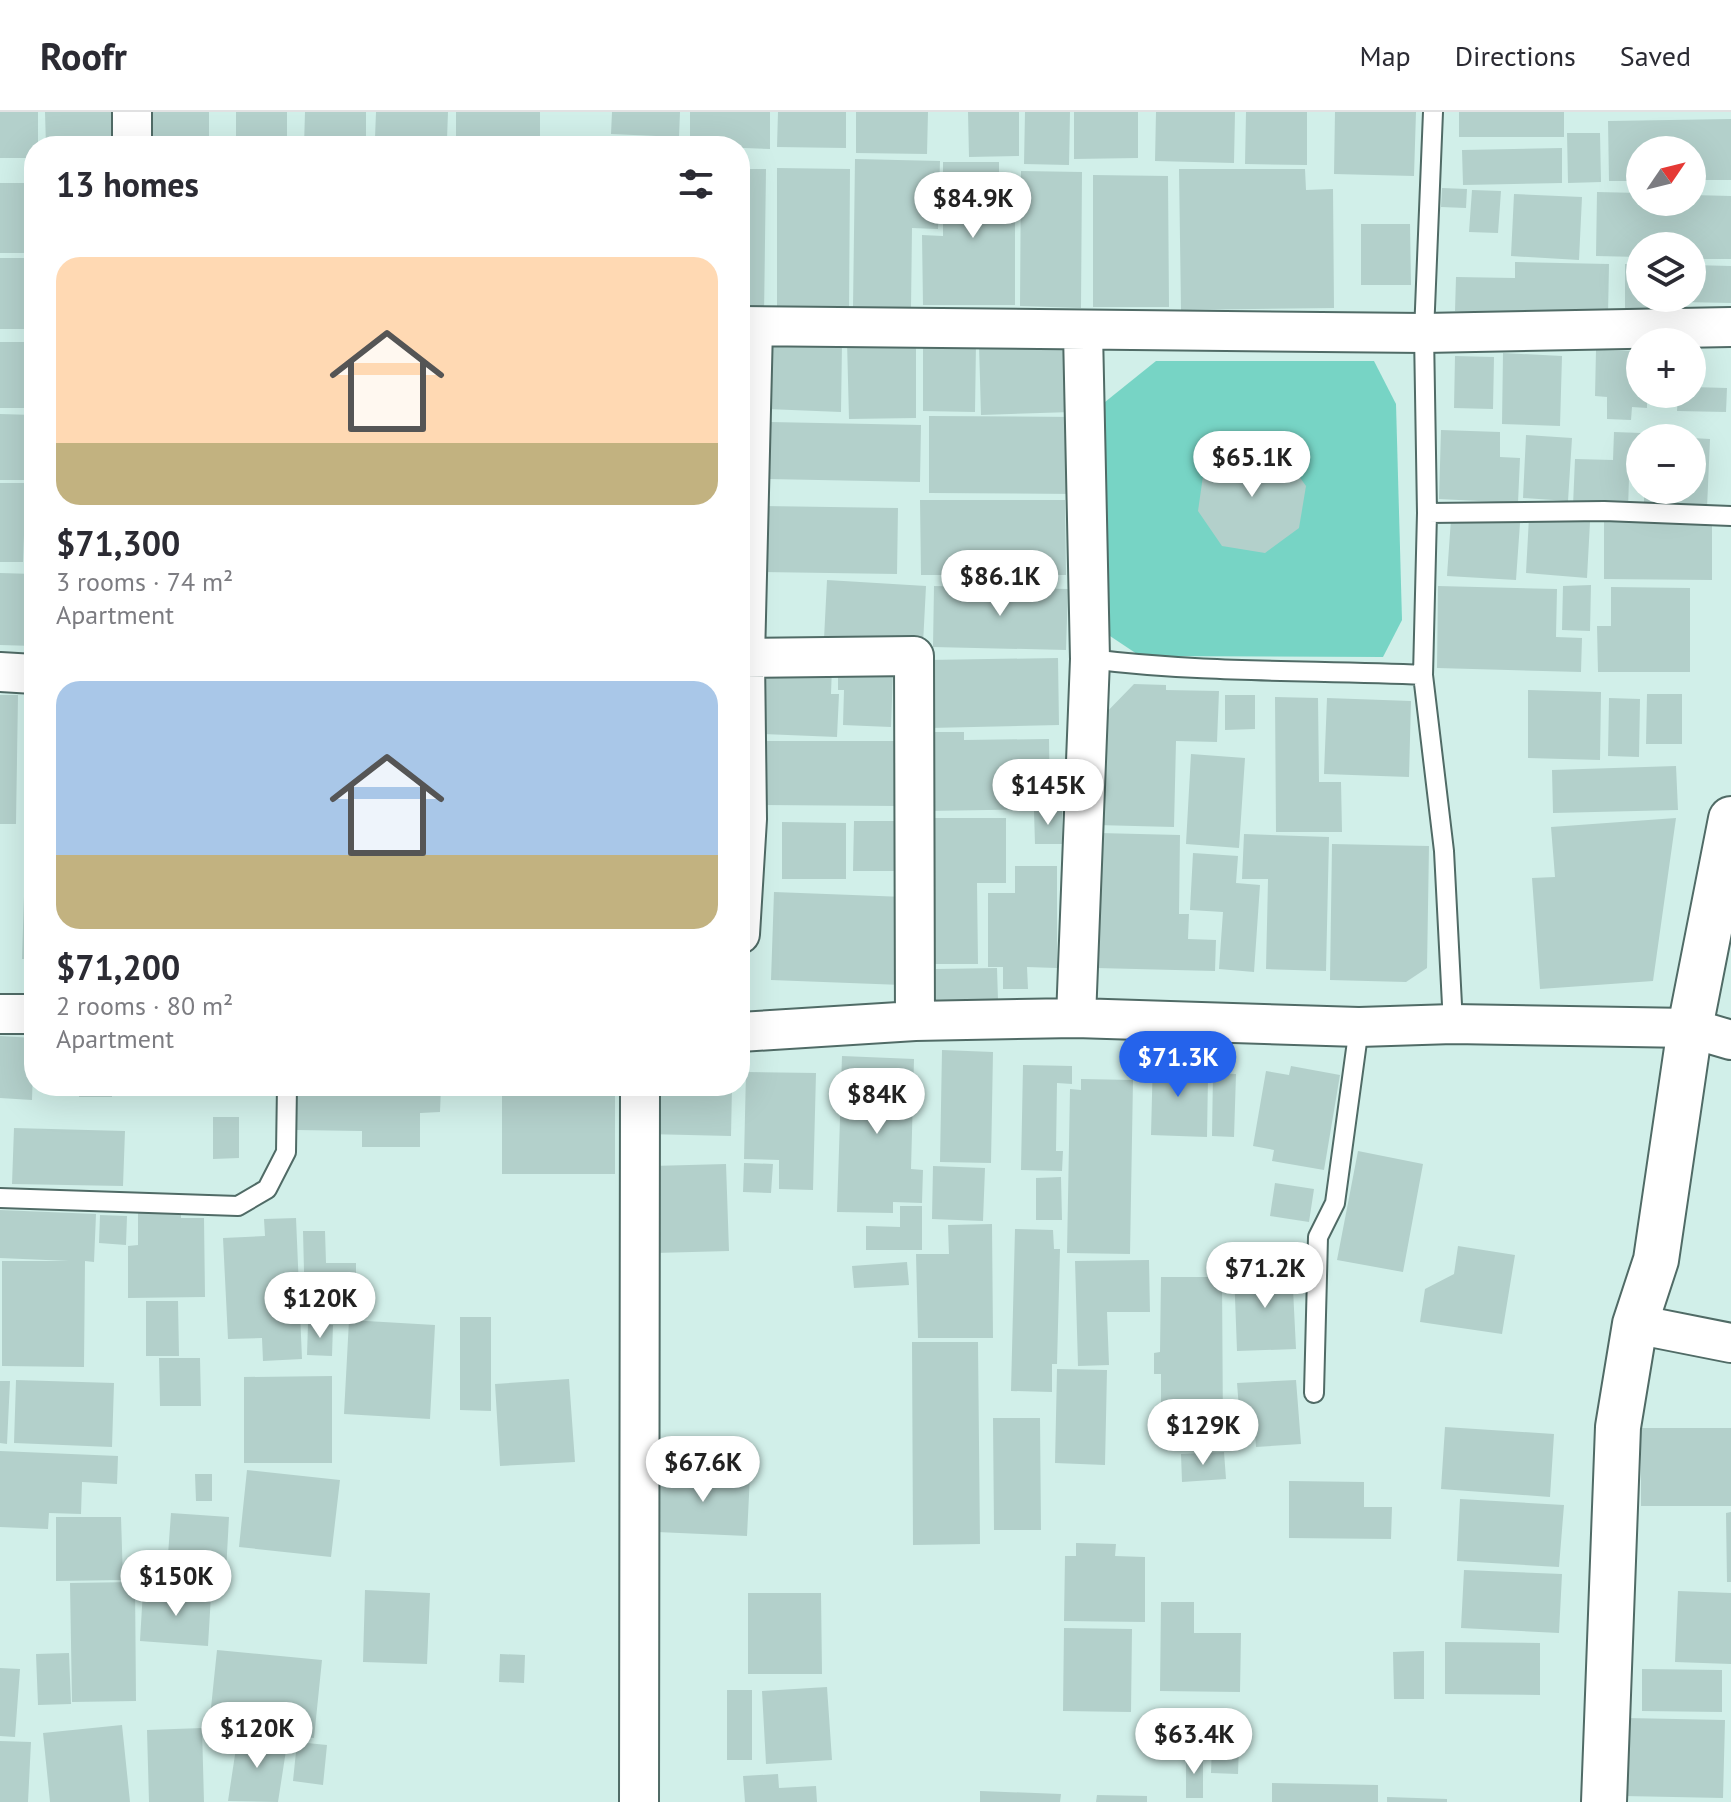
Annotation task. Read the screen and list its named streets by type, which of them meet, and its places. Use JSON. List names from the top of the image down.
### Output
{
  "north": "top right",
  "page": {
    "header": "Roofr",
    "nav": ["Map", "Directions", "Saved"],
    "map_buttons": ["+", "−"],
    "heading": "13 homes",
    "price": [
      "$84.9K",
      "$65.1K",
      "$86.1K",
      "$145K",
      "$71.3K",
      "$84K",
      "$71.2K",
      "$120K",
      "$129K",
      "$67.6K",
      "$150K",
      "$120K",
      "$63.4K"
    ],
    "list": [
      {
        "name": "$71,300",
        "note": "3 rooms · 74 m² · Apartment"
      },
      {
        "name": "$71,200",
        "note": "2 rooms · 80 m² · Apartment"
      }
    ]
  }
}
